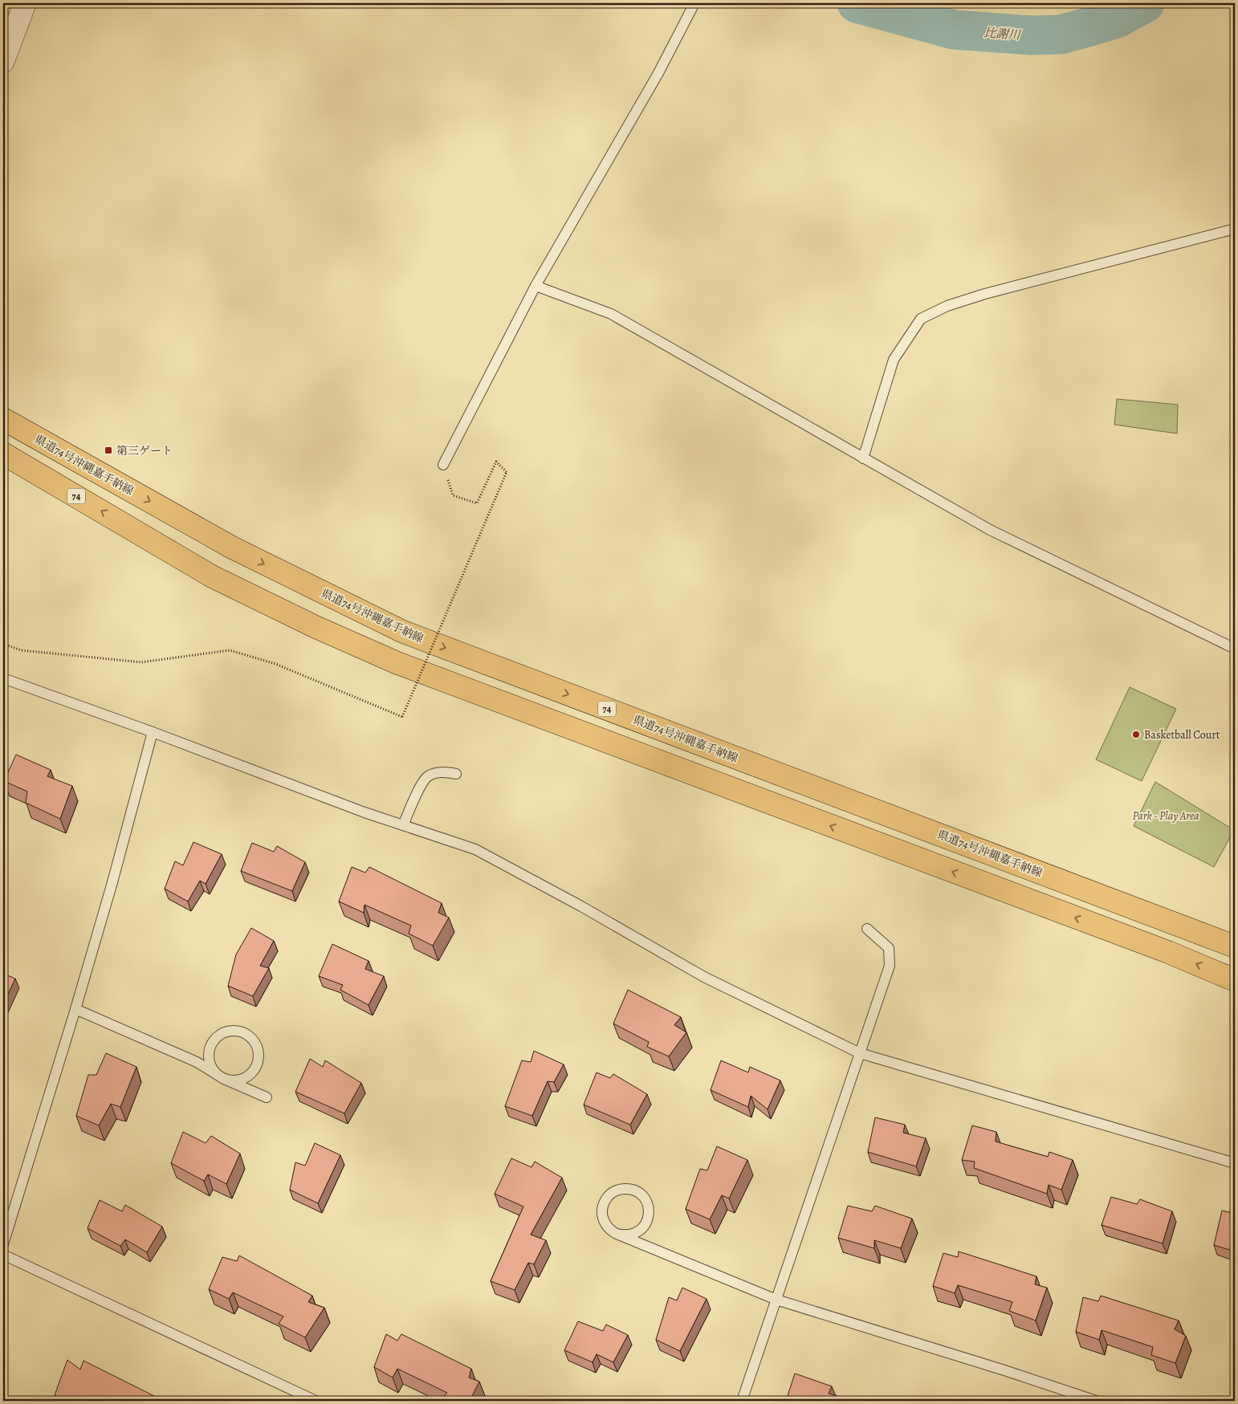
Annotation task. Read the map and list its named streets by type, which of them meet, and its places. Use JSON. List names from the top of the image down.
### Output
{
  "streets": {
    "main road": ["県道74号沖縄嘉手納線", "74"]
  },
  "water": ["比謝川"],
  "parks": ["Park - Play Area"],
  "places": {
    "transit": ["第三ゲート"],
    "other": ["Basketball Court"]
  }
}
